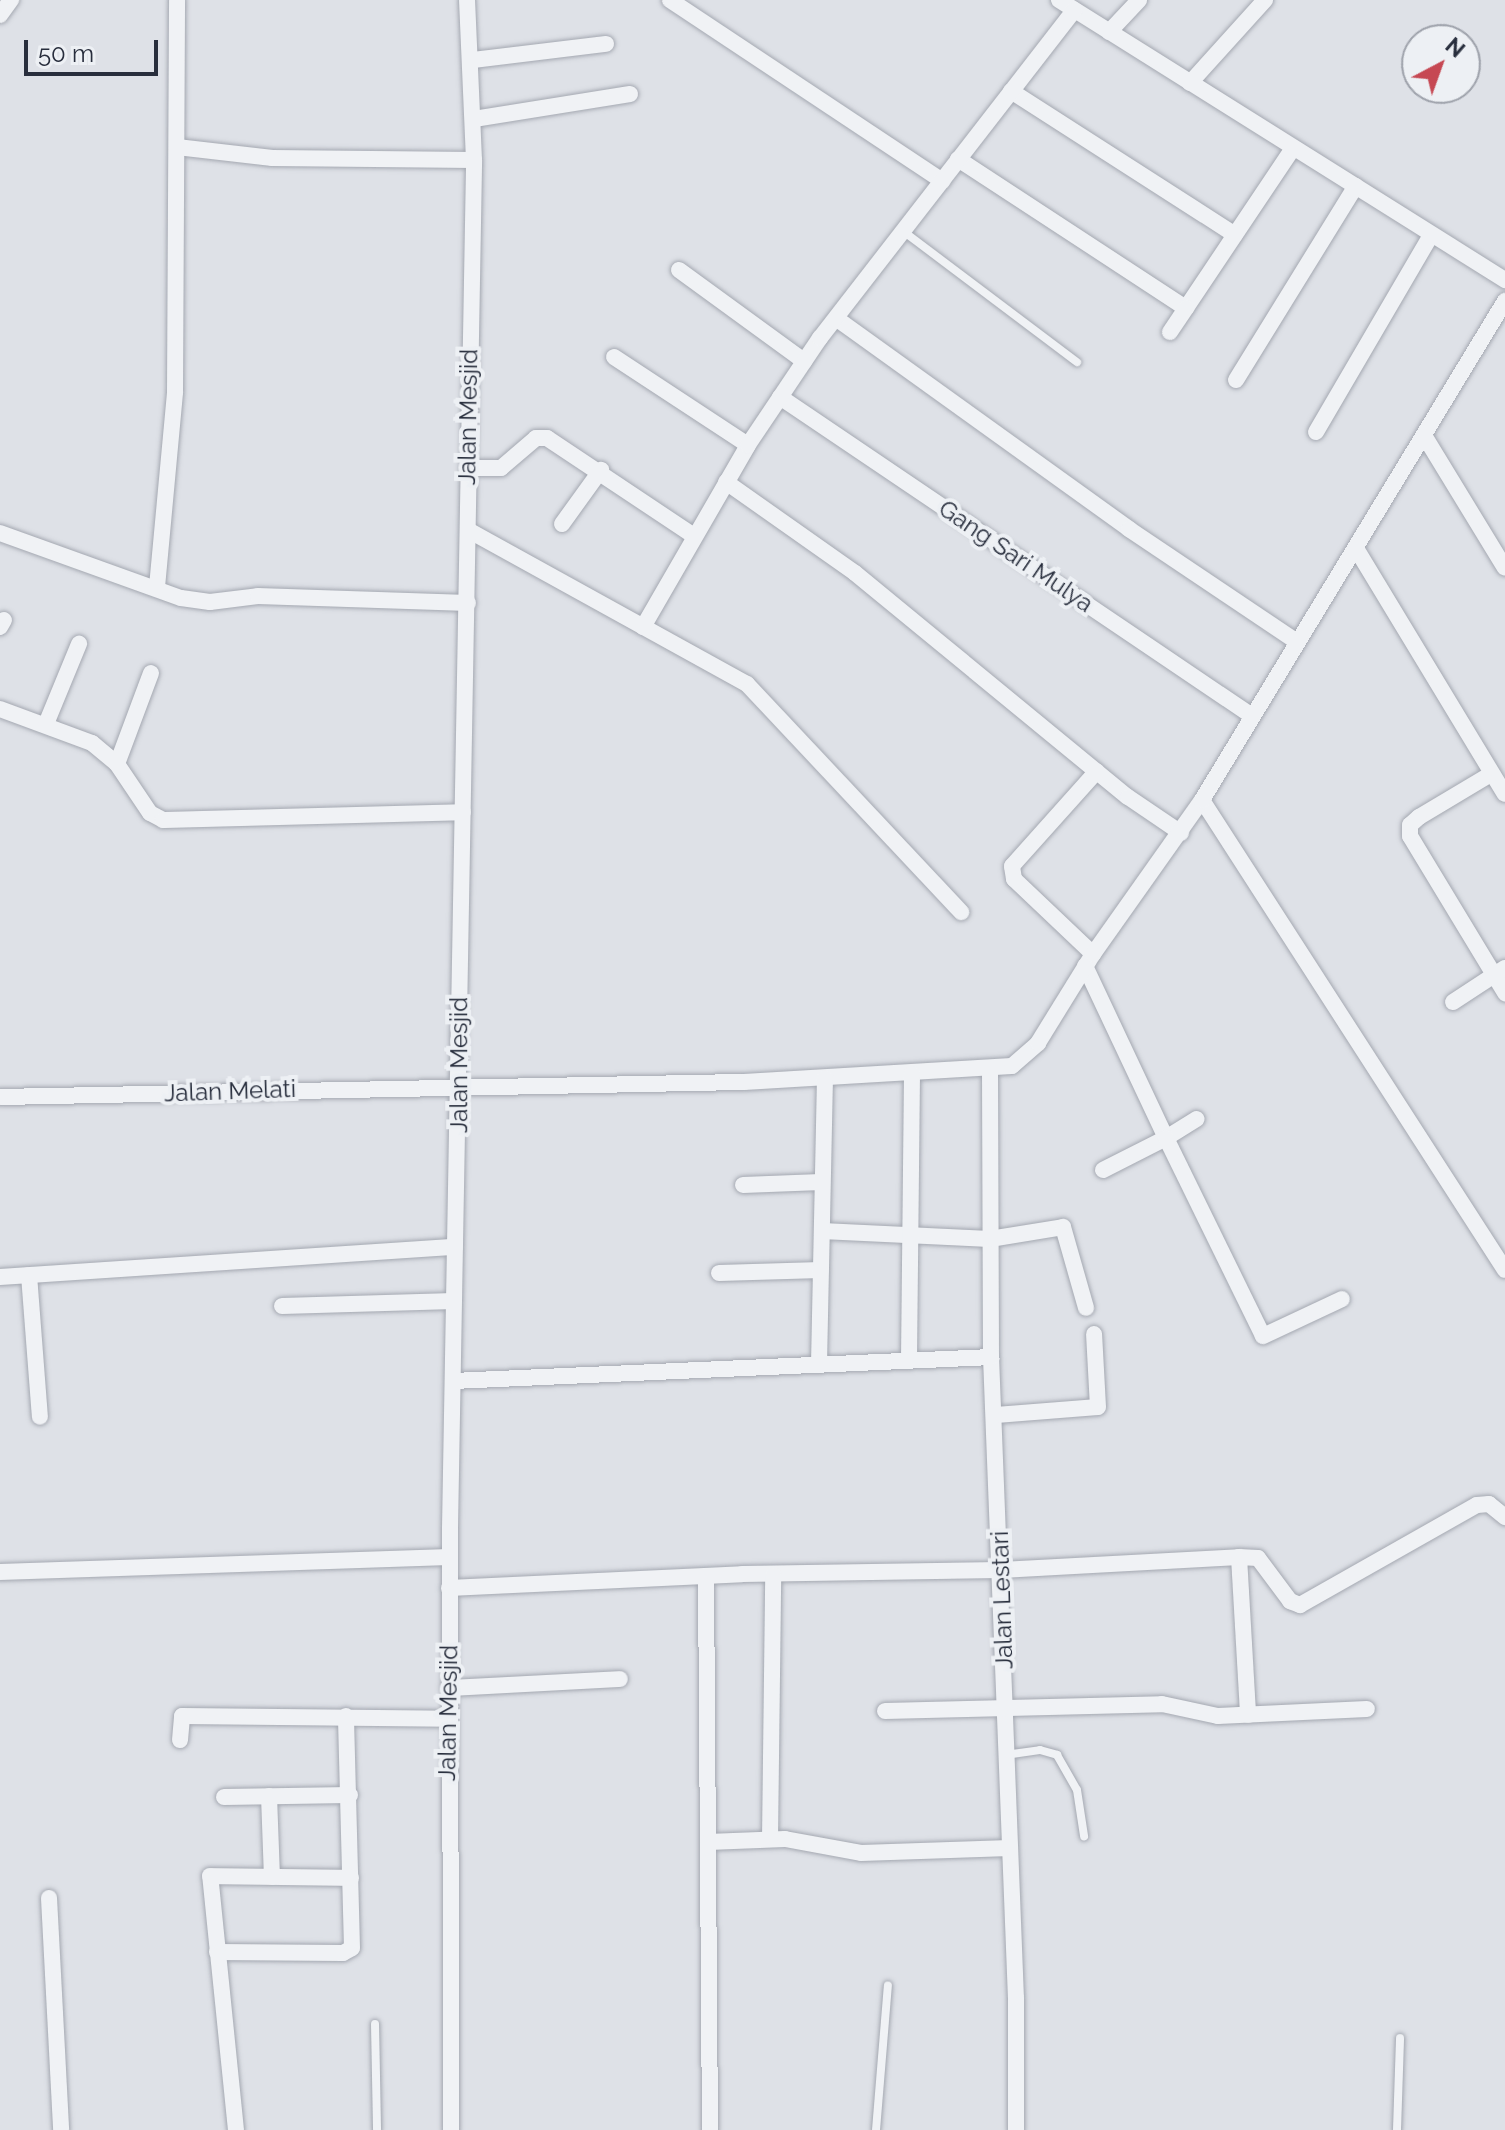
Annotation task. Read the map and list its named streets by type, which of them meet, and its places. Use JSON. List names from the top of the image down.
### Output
{
  "streets": {
    "street": [
      "Jalan Mesjid",
      "Gang Sari Mulya",
      "Jalan Melati",
      "Jalan Lestari"
    ]
  },
  "crossings": [
    ["Jalan Mesjid", "Jalan Melati"],
    ["Gang Sari Mulya", "Jalan Melati"],
    ["Jalan Melati", "Jalan Lestari"]
  ],
  "scale_bar": "50 m",
  "north": "top right"
}
